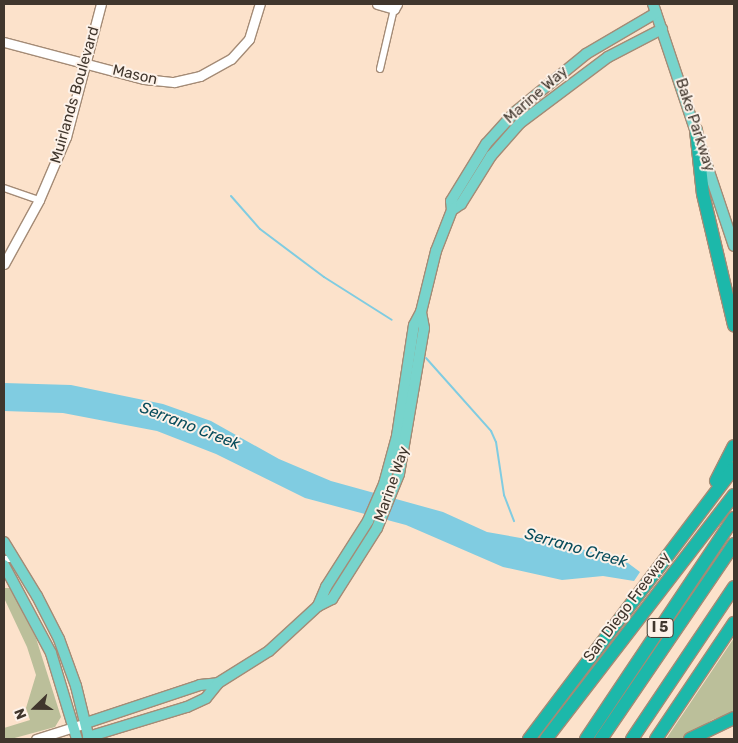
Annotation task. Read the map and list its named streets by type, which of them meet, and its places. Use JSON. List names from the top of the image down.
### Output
{
  "streets": {
    "highway": ["San Diego Freeway", "I 5"],
    "main road": [
      "Mason",
      "Muirlands Boulevard",
      "Marine Way",
      "Bake Parkway"
    ]
  },
  "crossings": [
    ["Mason", "Muirlands Boulevard"],
    ["Marine Way", "Bake Parkway"]
  ],
  "water": ["Serrano Creek"],
  "north": "left"
}
